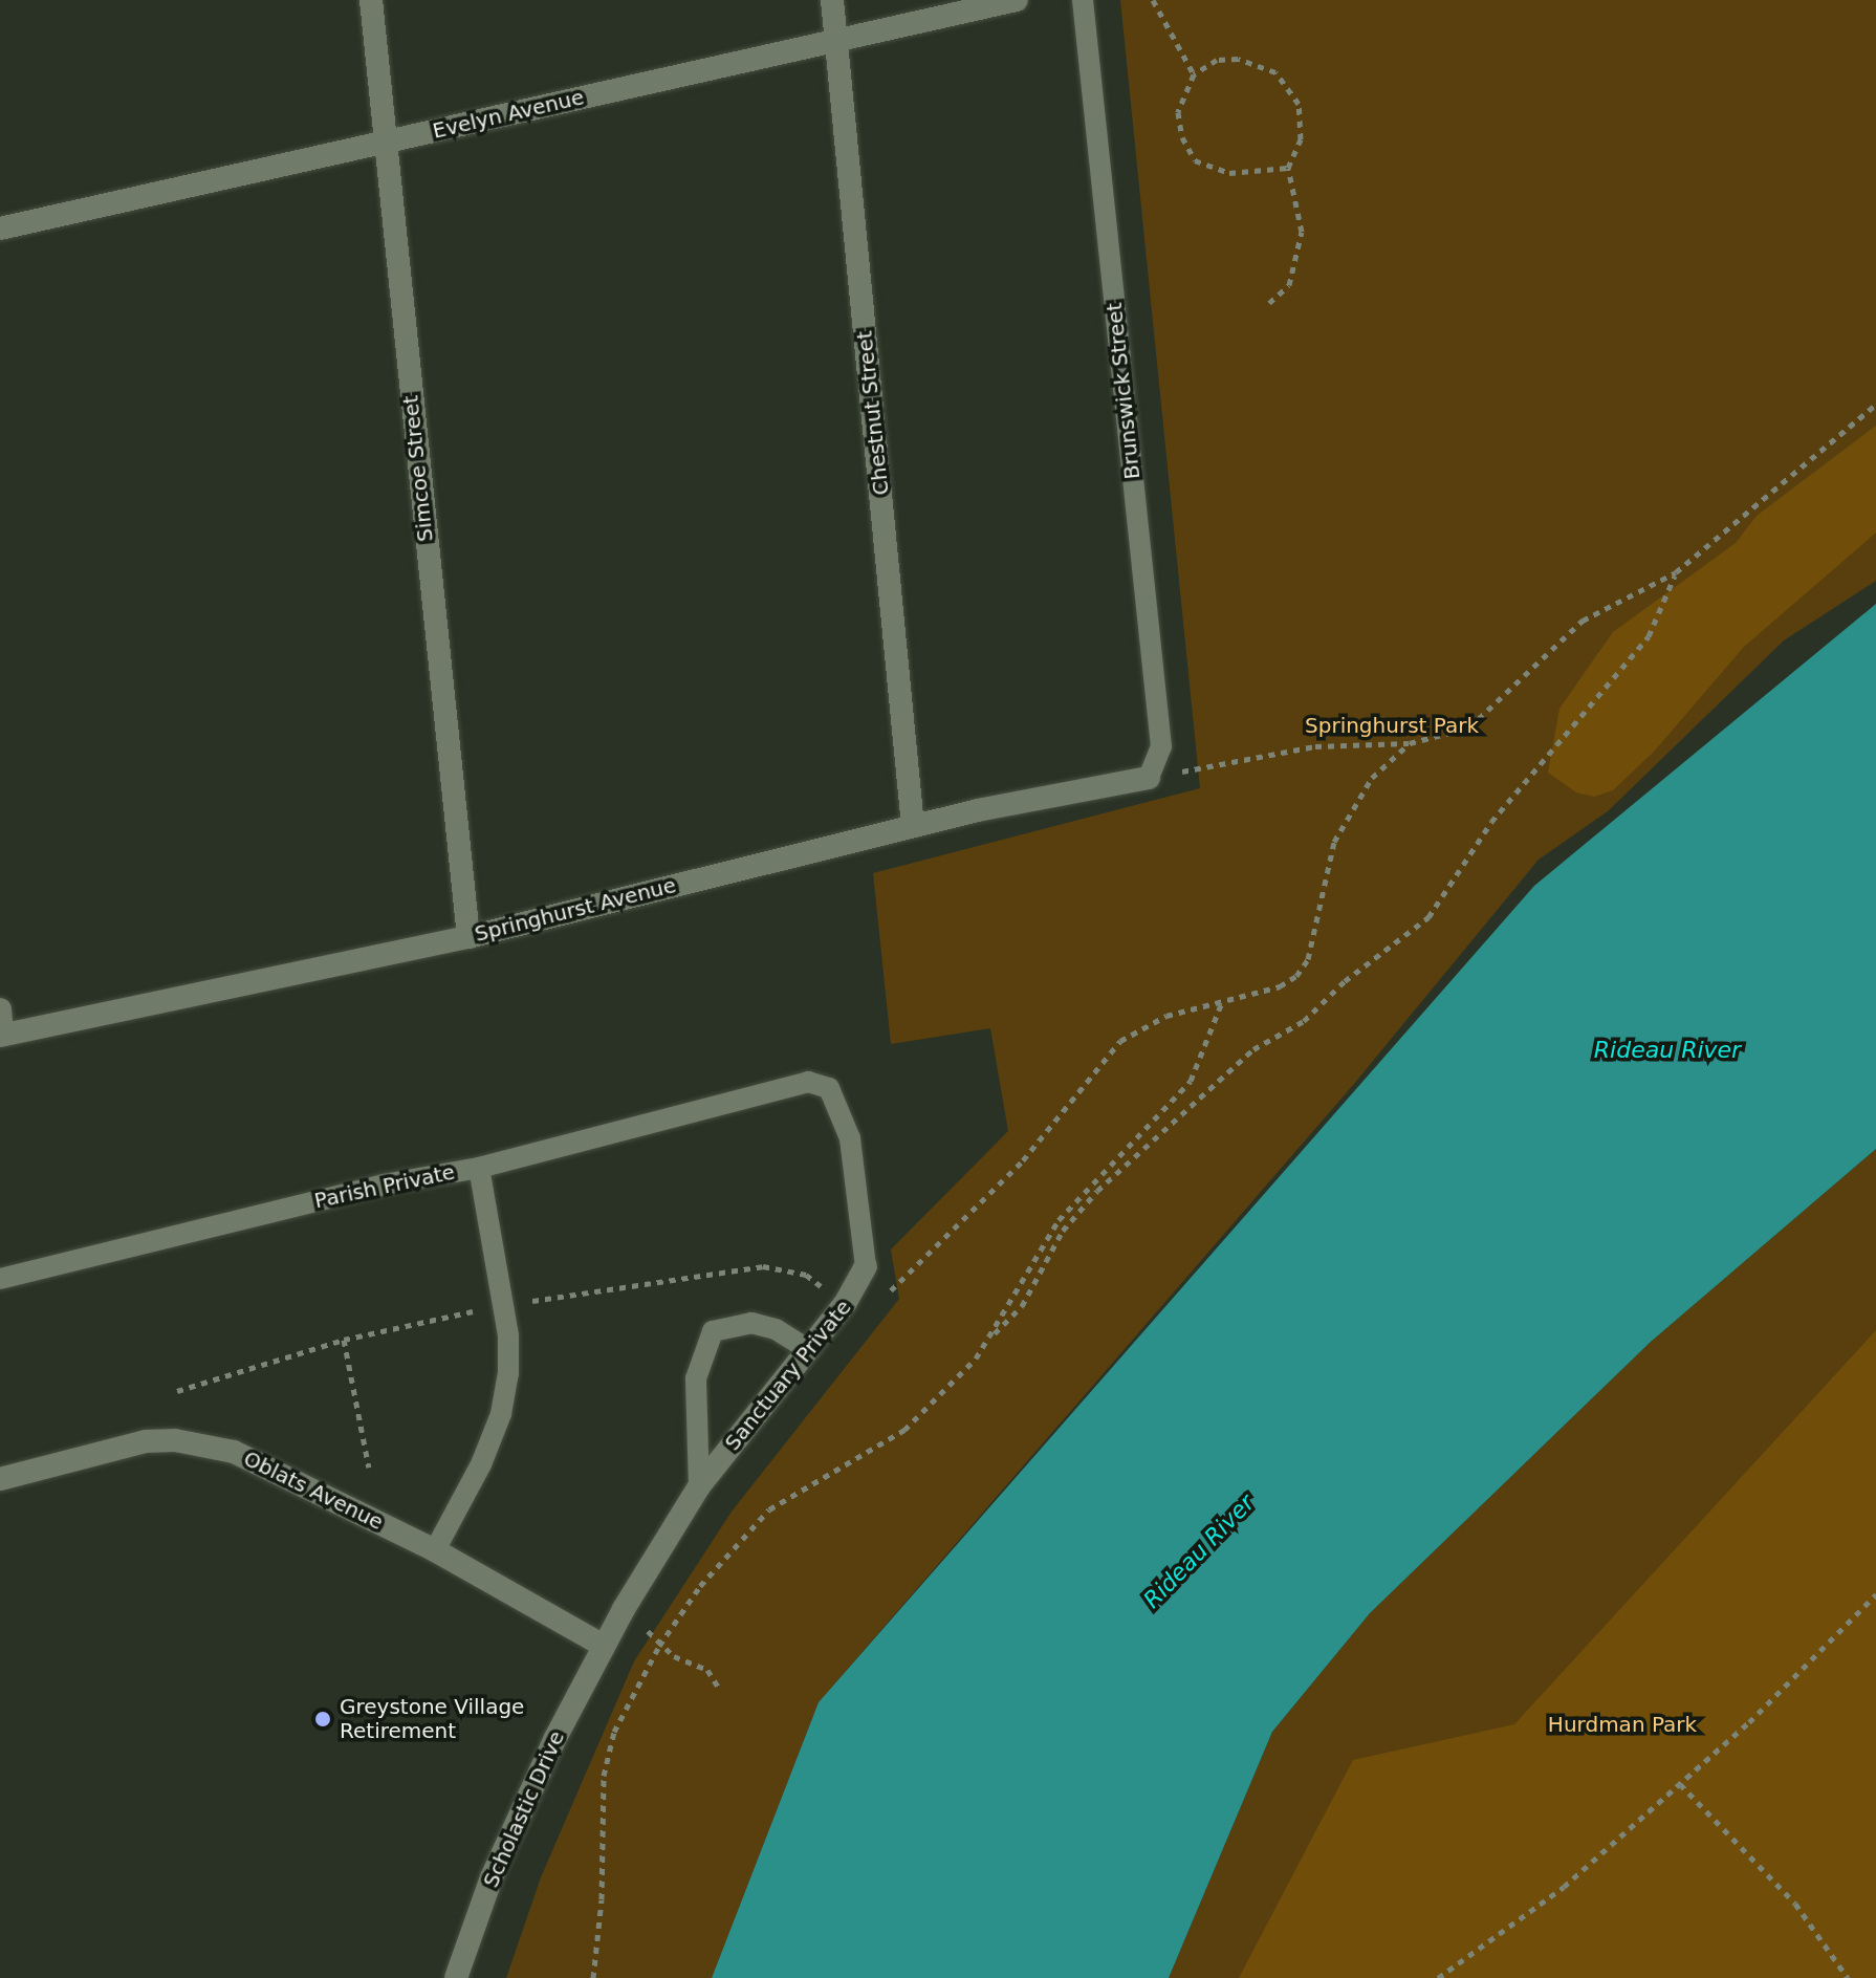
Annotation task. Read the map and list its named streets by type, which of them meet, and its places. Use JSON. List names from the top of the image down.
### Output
{
  "streets": {
    "street": [
      "Evelyn Avenue",
      "Chestnut Street",
      "Simcoe Street",
      "Springhurst Avenue",
      "Sanctuary Private",
      "Oblats Avenue",
      "Scholastic Drive"
    ],
    "lane": ["Brunswick Street", "Parish Private"]
  },
  "crossings": [
    ["Evelyn Avenue", "Chestnut Street"],
    ["Evelyn Avenue", "Simcoe Street"],
    ["Brunswick Street", "Springhurst Avenue"],
    ["Chestnut Street", "Springhurst Avenue"],
    ["Simcoe Street", "Springhurst Avenue"],
    ["Parish Private", "Oblats Avenue"],
    ["Sanctuary Private", "Oblats Avenue"],
    ["Sanctuary Private", "Scholastic Drive"],
    ["Oblats Avenue", "Scholastic Drive"]
  ],
  "water": ["Rideau River"],
  "parks": ["Springhurst Park", "Hurdman Park"],
  "places": ["Greystone Village Retirement"]
}
